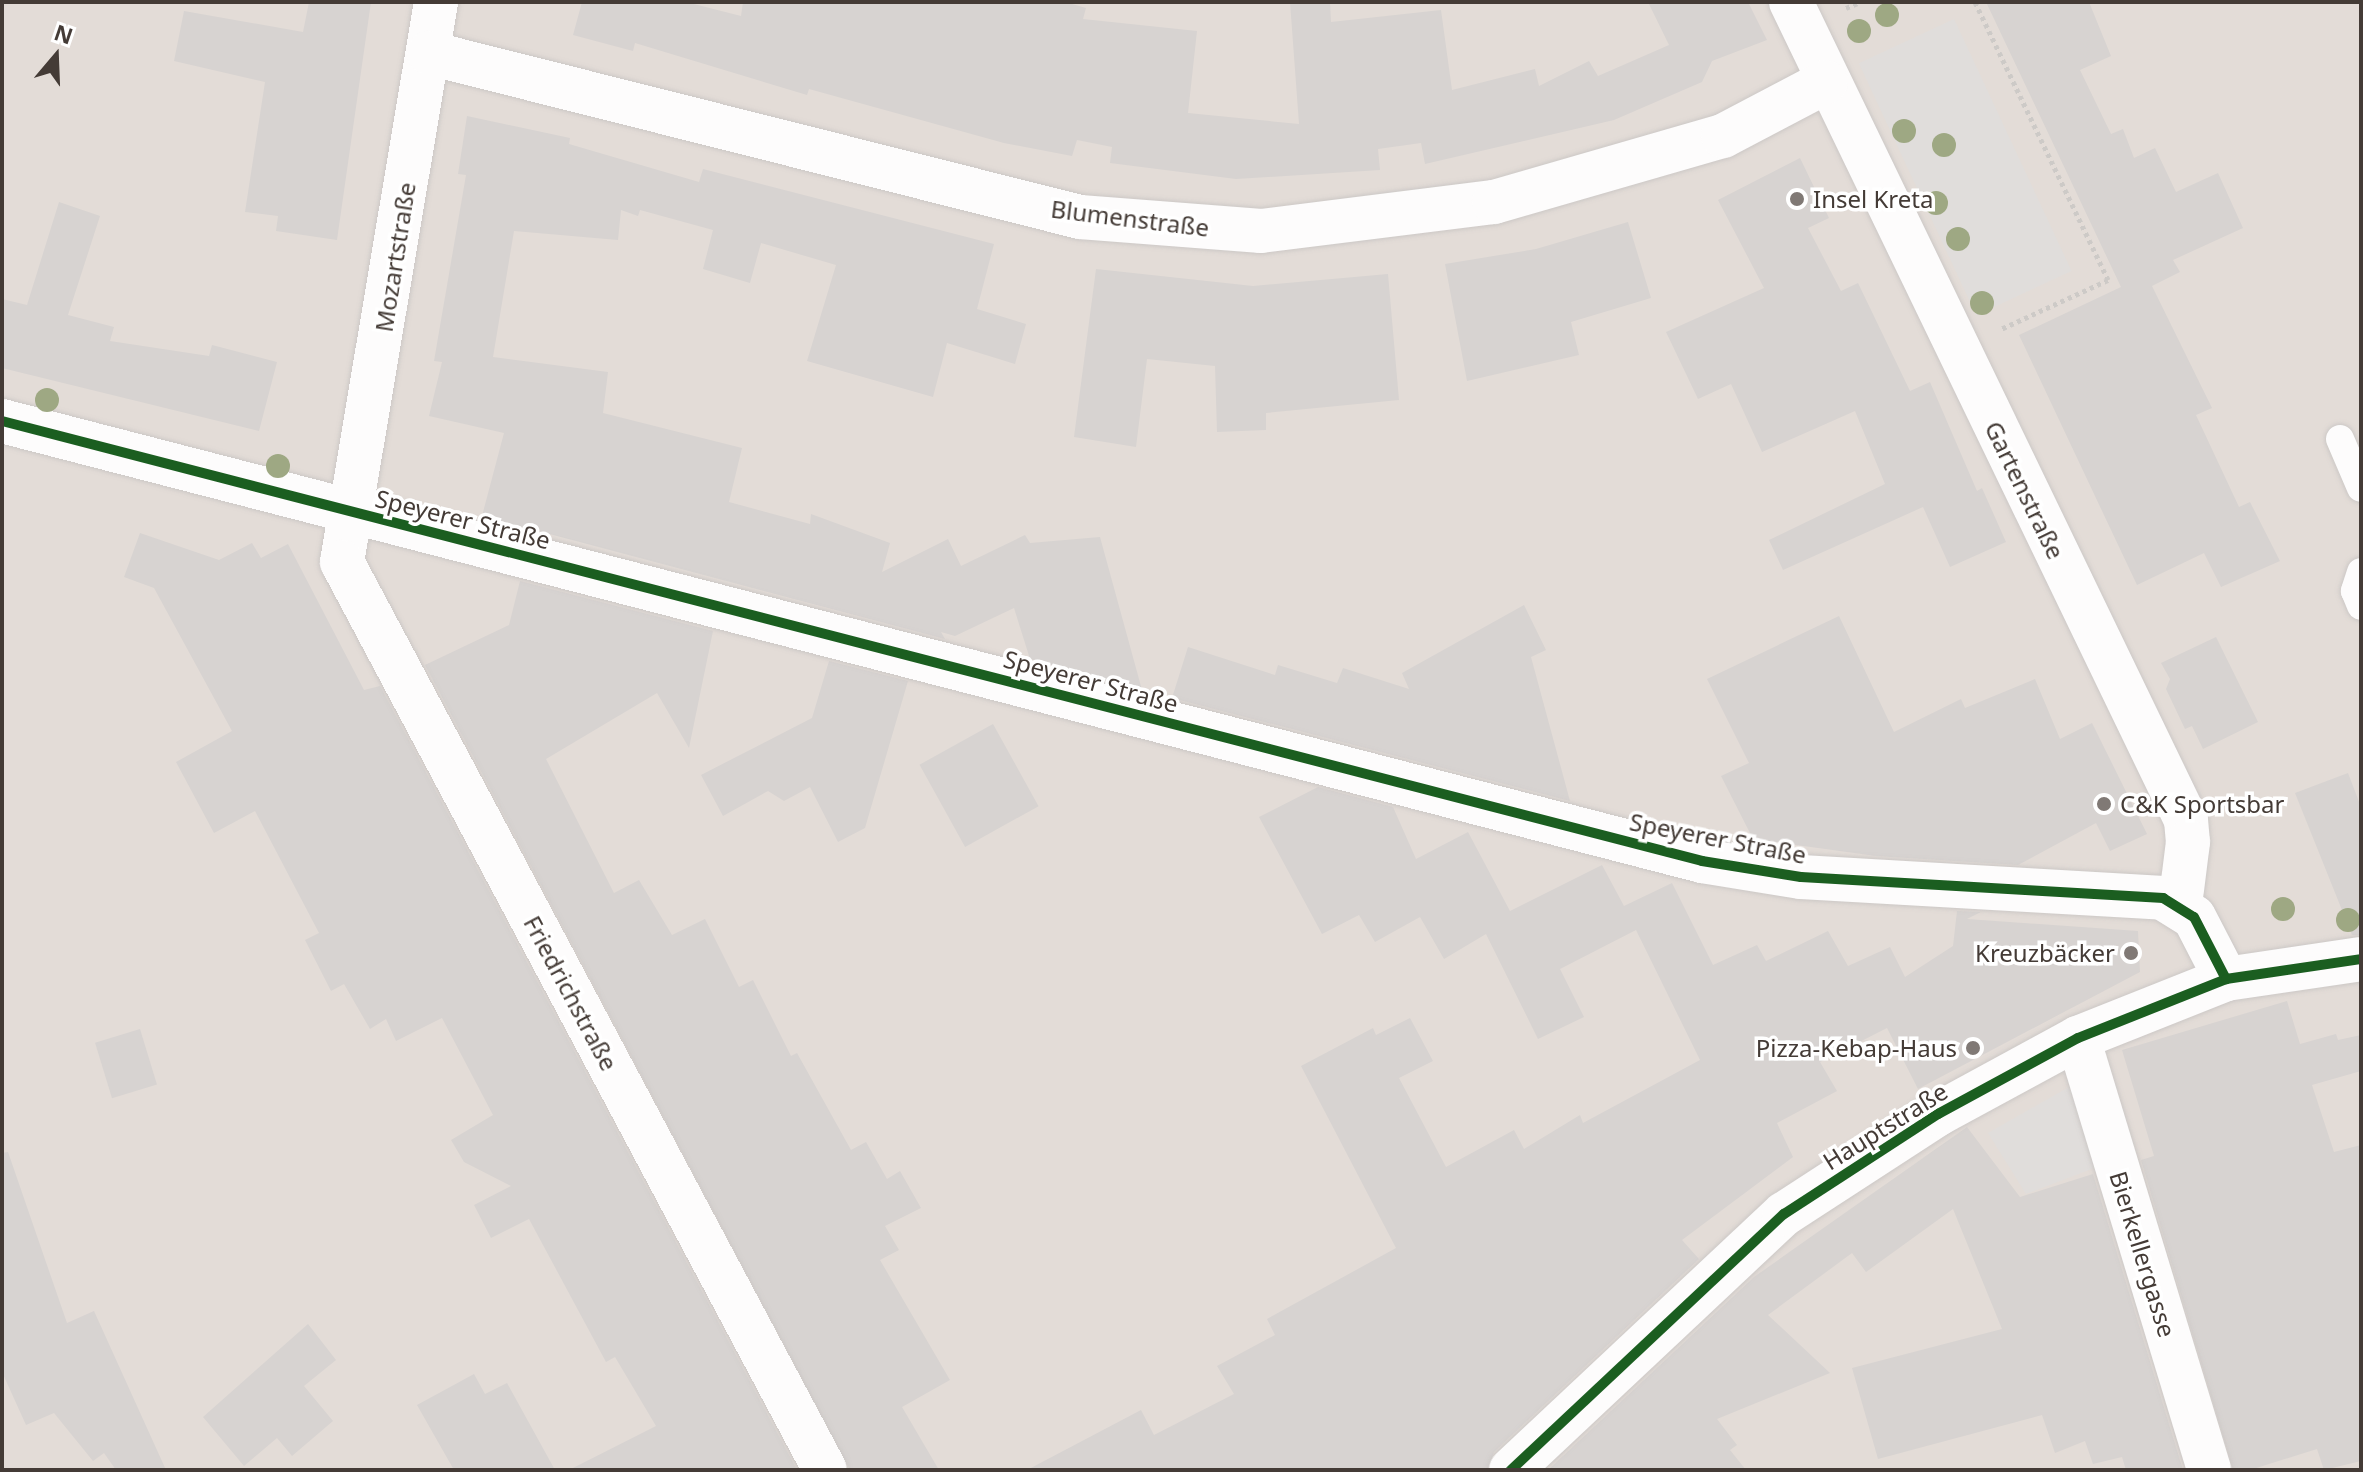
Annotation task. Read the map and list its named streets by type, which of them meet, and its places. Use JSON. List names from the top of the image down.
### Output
{
  "streets": {
    "street": [
      "Blumenstraße",
      "Mozartstraße",
      "Gartenstraße",
      "Speyerer Straße",
      "Friedrichstraße",
      "Hauptstraße",
      "Bierkellergasse"
    ]
  },
  "crossings": [
    ["Blumenstraße", "Mozartstraße"],
    ["Blumenstraße", "Gartenstraße"],
    ["Mozartstraße", "Speyerer Straße"],
    ["Mozartstraße", "Friedrichstraße"],
    ["Gartenstraße", "Speyerer Straße"],
    ["Speyerer Straße", "Friedrichstraße"],
    ["Hauptstraße", "Bierkellergasse"]
  ],
  "places": [
    "Insel Kreta",
    "C&K Sportsbar",
    "Kreuzbäcker",
    "Pizza-Kebap-Haus"
  ],
  "north": "top"
}
